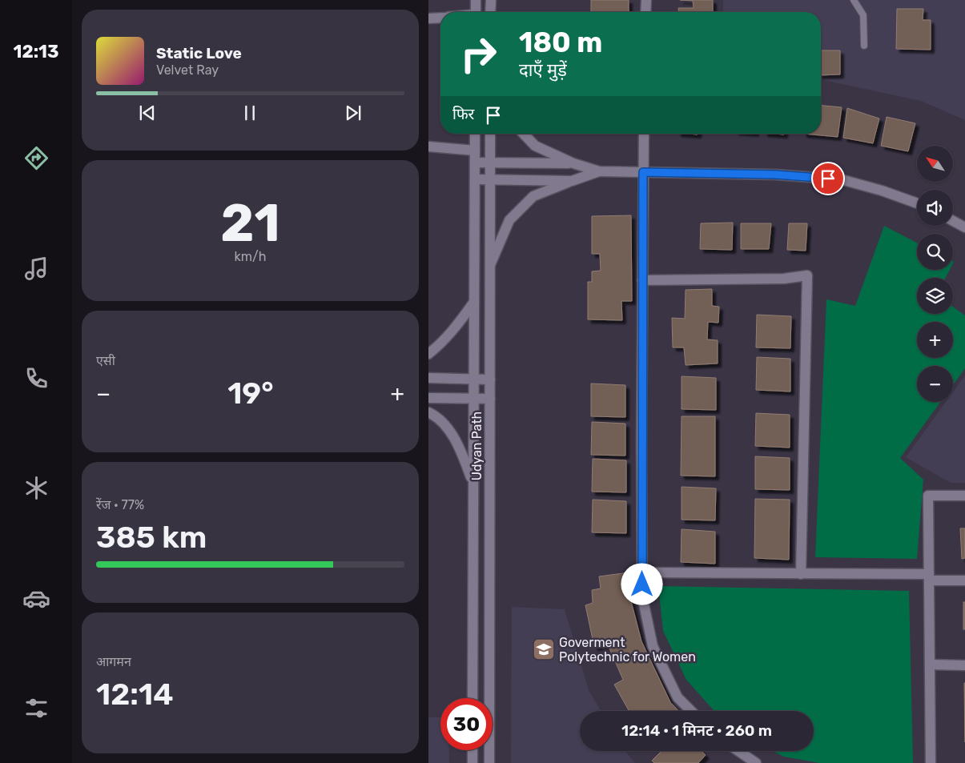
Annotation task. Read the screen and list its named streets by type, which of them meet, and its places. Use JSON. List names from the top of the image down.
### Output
{
  "streets": {
    "street": ["Udyan Path"]
  },
  "places": {
    "school or university": ["Goverment Polytechnic for Women"]
  },
  "north": "top left",
  "page": {
    "tabs": "12:13",
    "turn": ["180 m", "दाएँ मुड़ें"],
    "song": ["Static Love", "Velvet Ray"],
    "then": "फिर",
    "map_buttons": ["+", "−"],
    "tile": [
      ["21", "km/h"],
      "एसी",
      ["रेंज · 77%", "385 km"],
      ["आगमन", "12:14"]
    ],
    "heat": ["−", "19°", "+"],
    "limit": "30",
    "trip": "12:14 · 1 मिनट · 260 m"
  }
}
